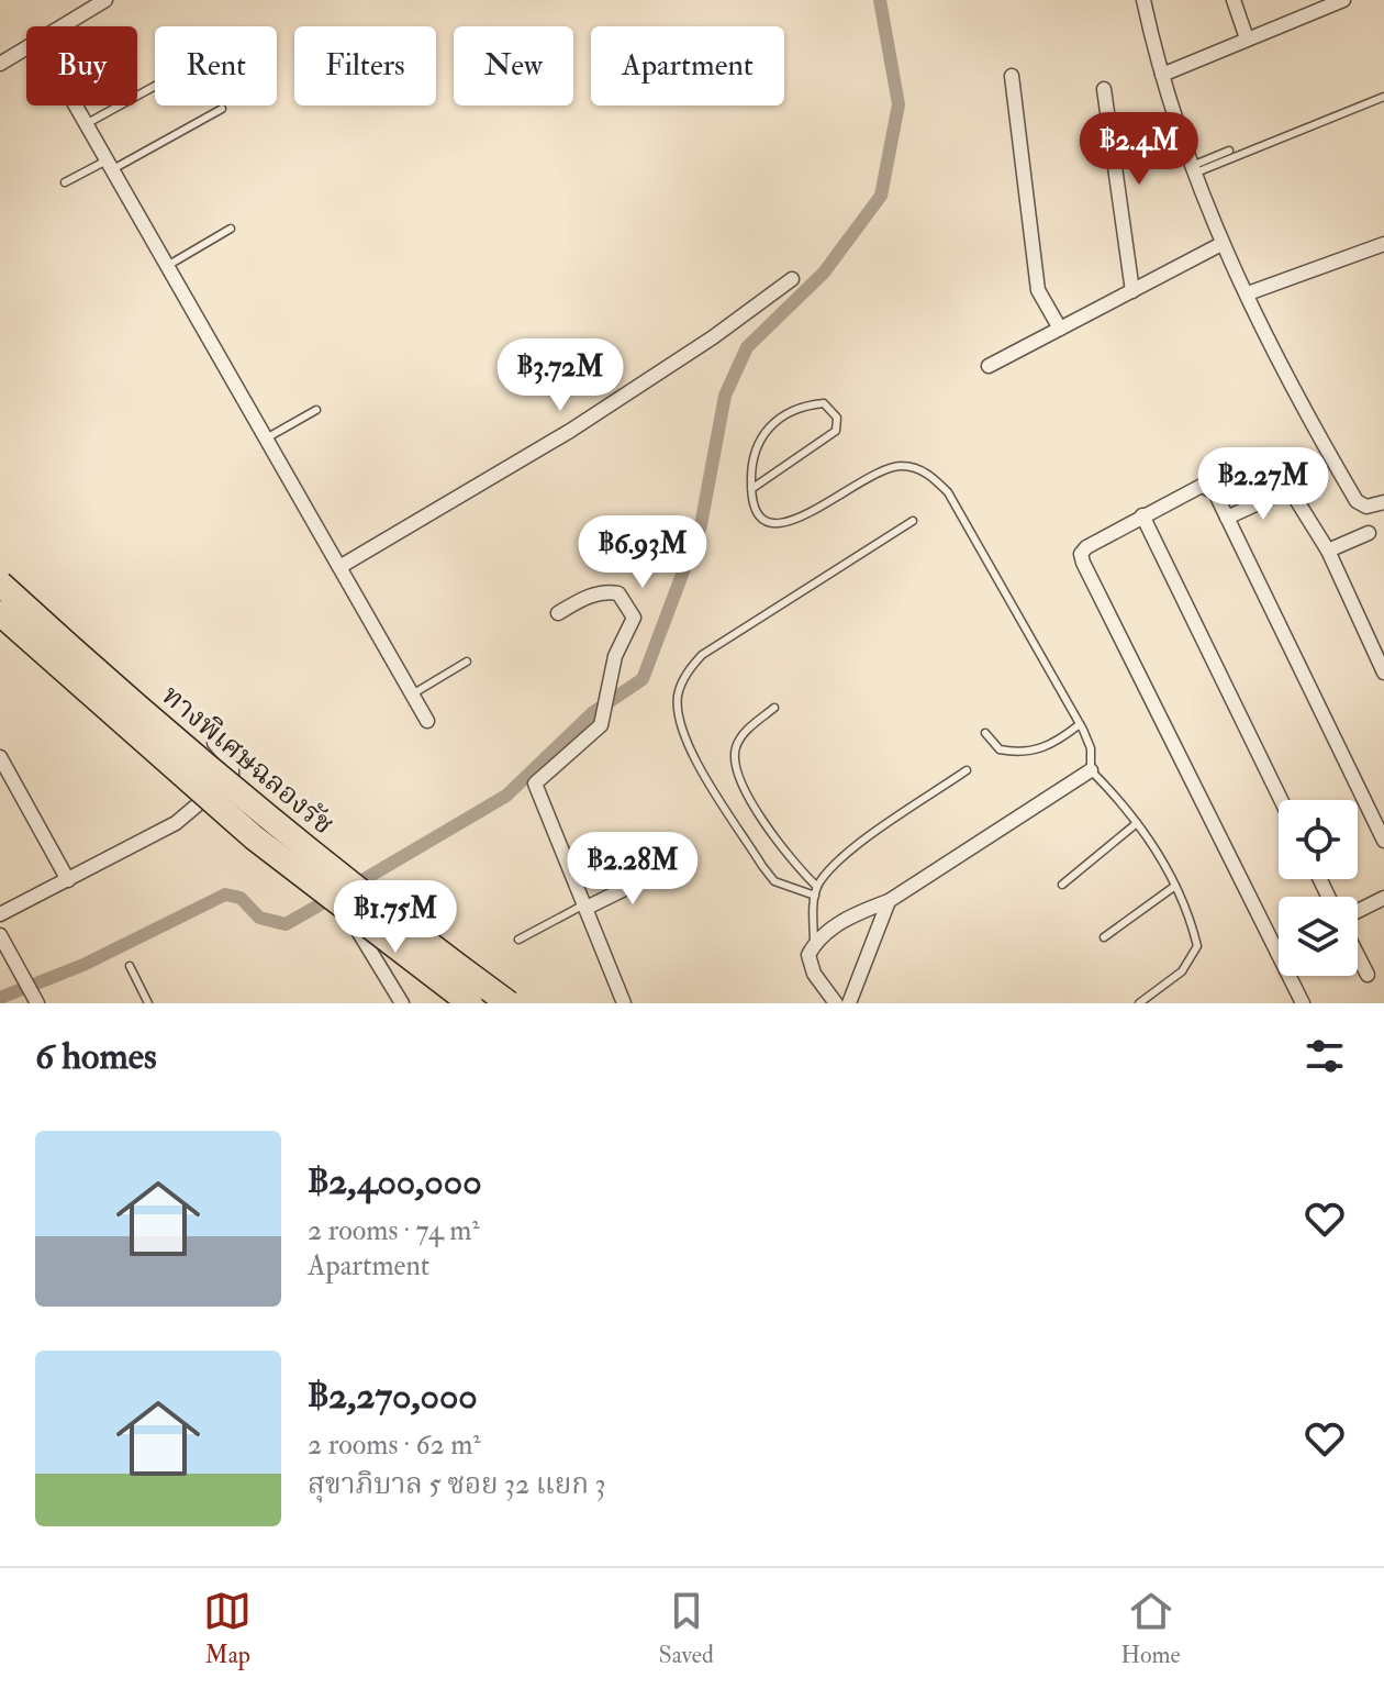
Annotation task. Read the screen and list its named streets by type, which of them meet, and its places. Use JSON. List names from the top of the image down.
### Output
{
  "streets": {
    "highway": ["ทางพิเศษฉลองรัช"]
  },
  "page": {
    "chip": [
      "Buy",
      "Rent",
      "Filters",
      "New",
      "Apartment"
    ],
    "price": [
      "฿2.4M",
      "฿3.72M",
      "฿2.27M",
      "฿6.93M",
      "฿2.28M",
      "฿1.75M"
    ],
    "heading": "6 homes",
    "list": [
      {
        "name": "฿2,400,000",
        "note": "2 rooms · 74 m² · Apartment"
      },
      {
        "name": "฿2,270,000",
        "note": "2 rooms · 62 m² · สุขาภิบาล 5 ซอย 32 แยก 3"
      }
    ],
    "tabs": ["Map", "Saved", "Home"]
  }
}
